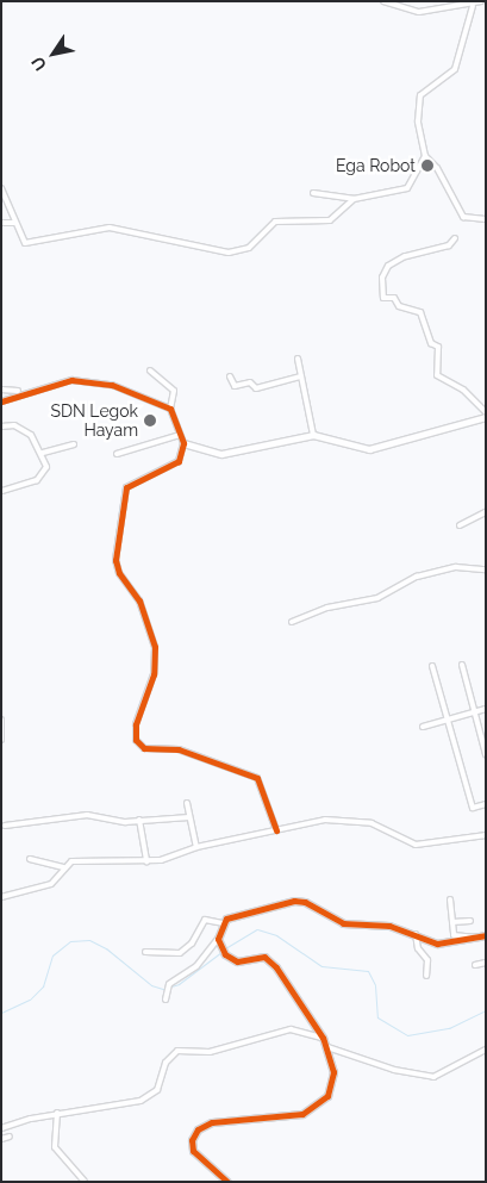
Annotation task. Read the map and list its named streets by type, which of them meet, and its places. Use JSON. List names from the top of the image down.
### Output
{
  "places": ["Ega Robot", "SDN Legok Hayam"],
  "north": "bottom left"
}
